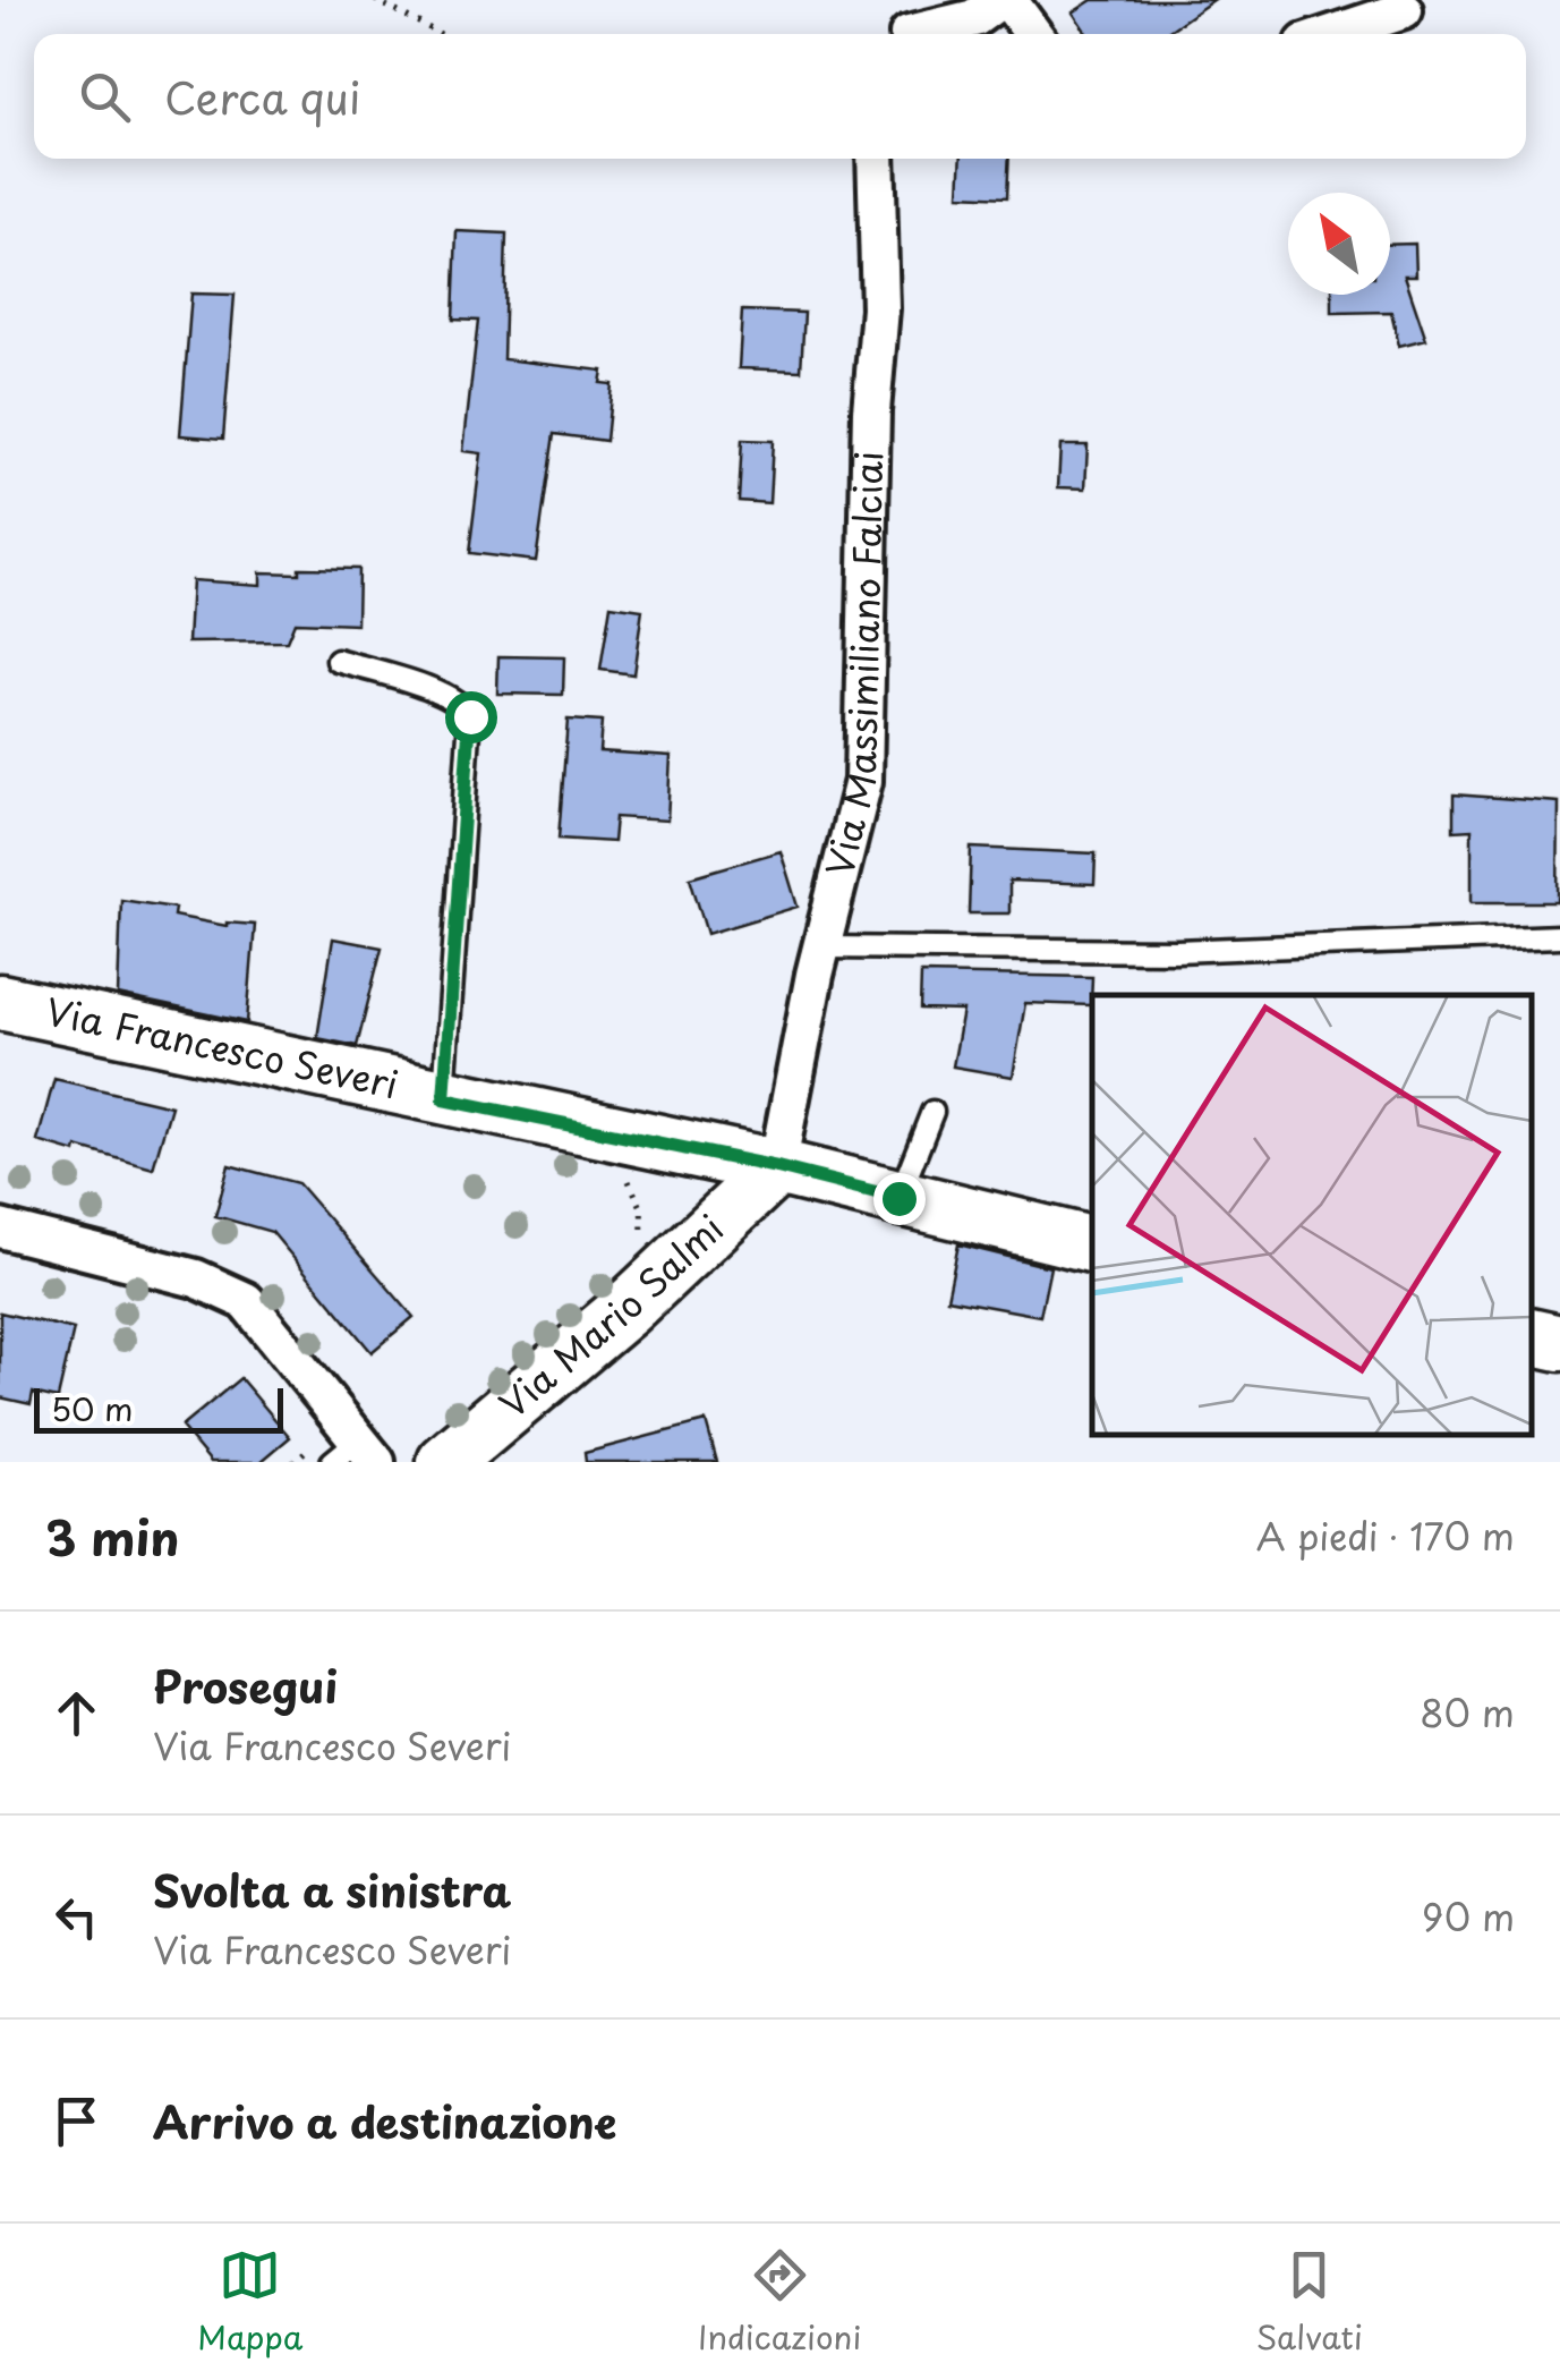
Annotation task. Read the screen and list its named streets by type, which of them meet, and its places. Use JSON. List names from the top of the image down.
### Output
{
  "streets": {
    "street": ["Via Massimiliano Falciai", "Via Francesco Severi", "Via Mario Salmi"]
  },
  "crossings": [
    ["Via Massimiliano Falciai", "Via Francesco Severi"],
    ["Via Massimiliano Falciai", "Via Mario Salmi"],
    ["Via Francesco Severi", "Via Mario Salmi"]
  ],
  "scale_bar": "50 m",
  "north": "top left",
  "page": {
    "search": "Cerca qui",
    "scale": "50 m",
    "heading": ["3 min", "A piedi · 170 m"],
    "list": [
      ["Prosegui", "Via Francesco Severi", "80 m"],
      ["Svolta a sinistra", "Via Francesco Severi", "90 m"],
      "Arrivo a destinazione"
    ],
    "nav": ["Mappa", "Indicazioni", "Salvati"]
  }
}
